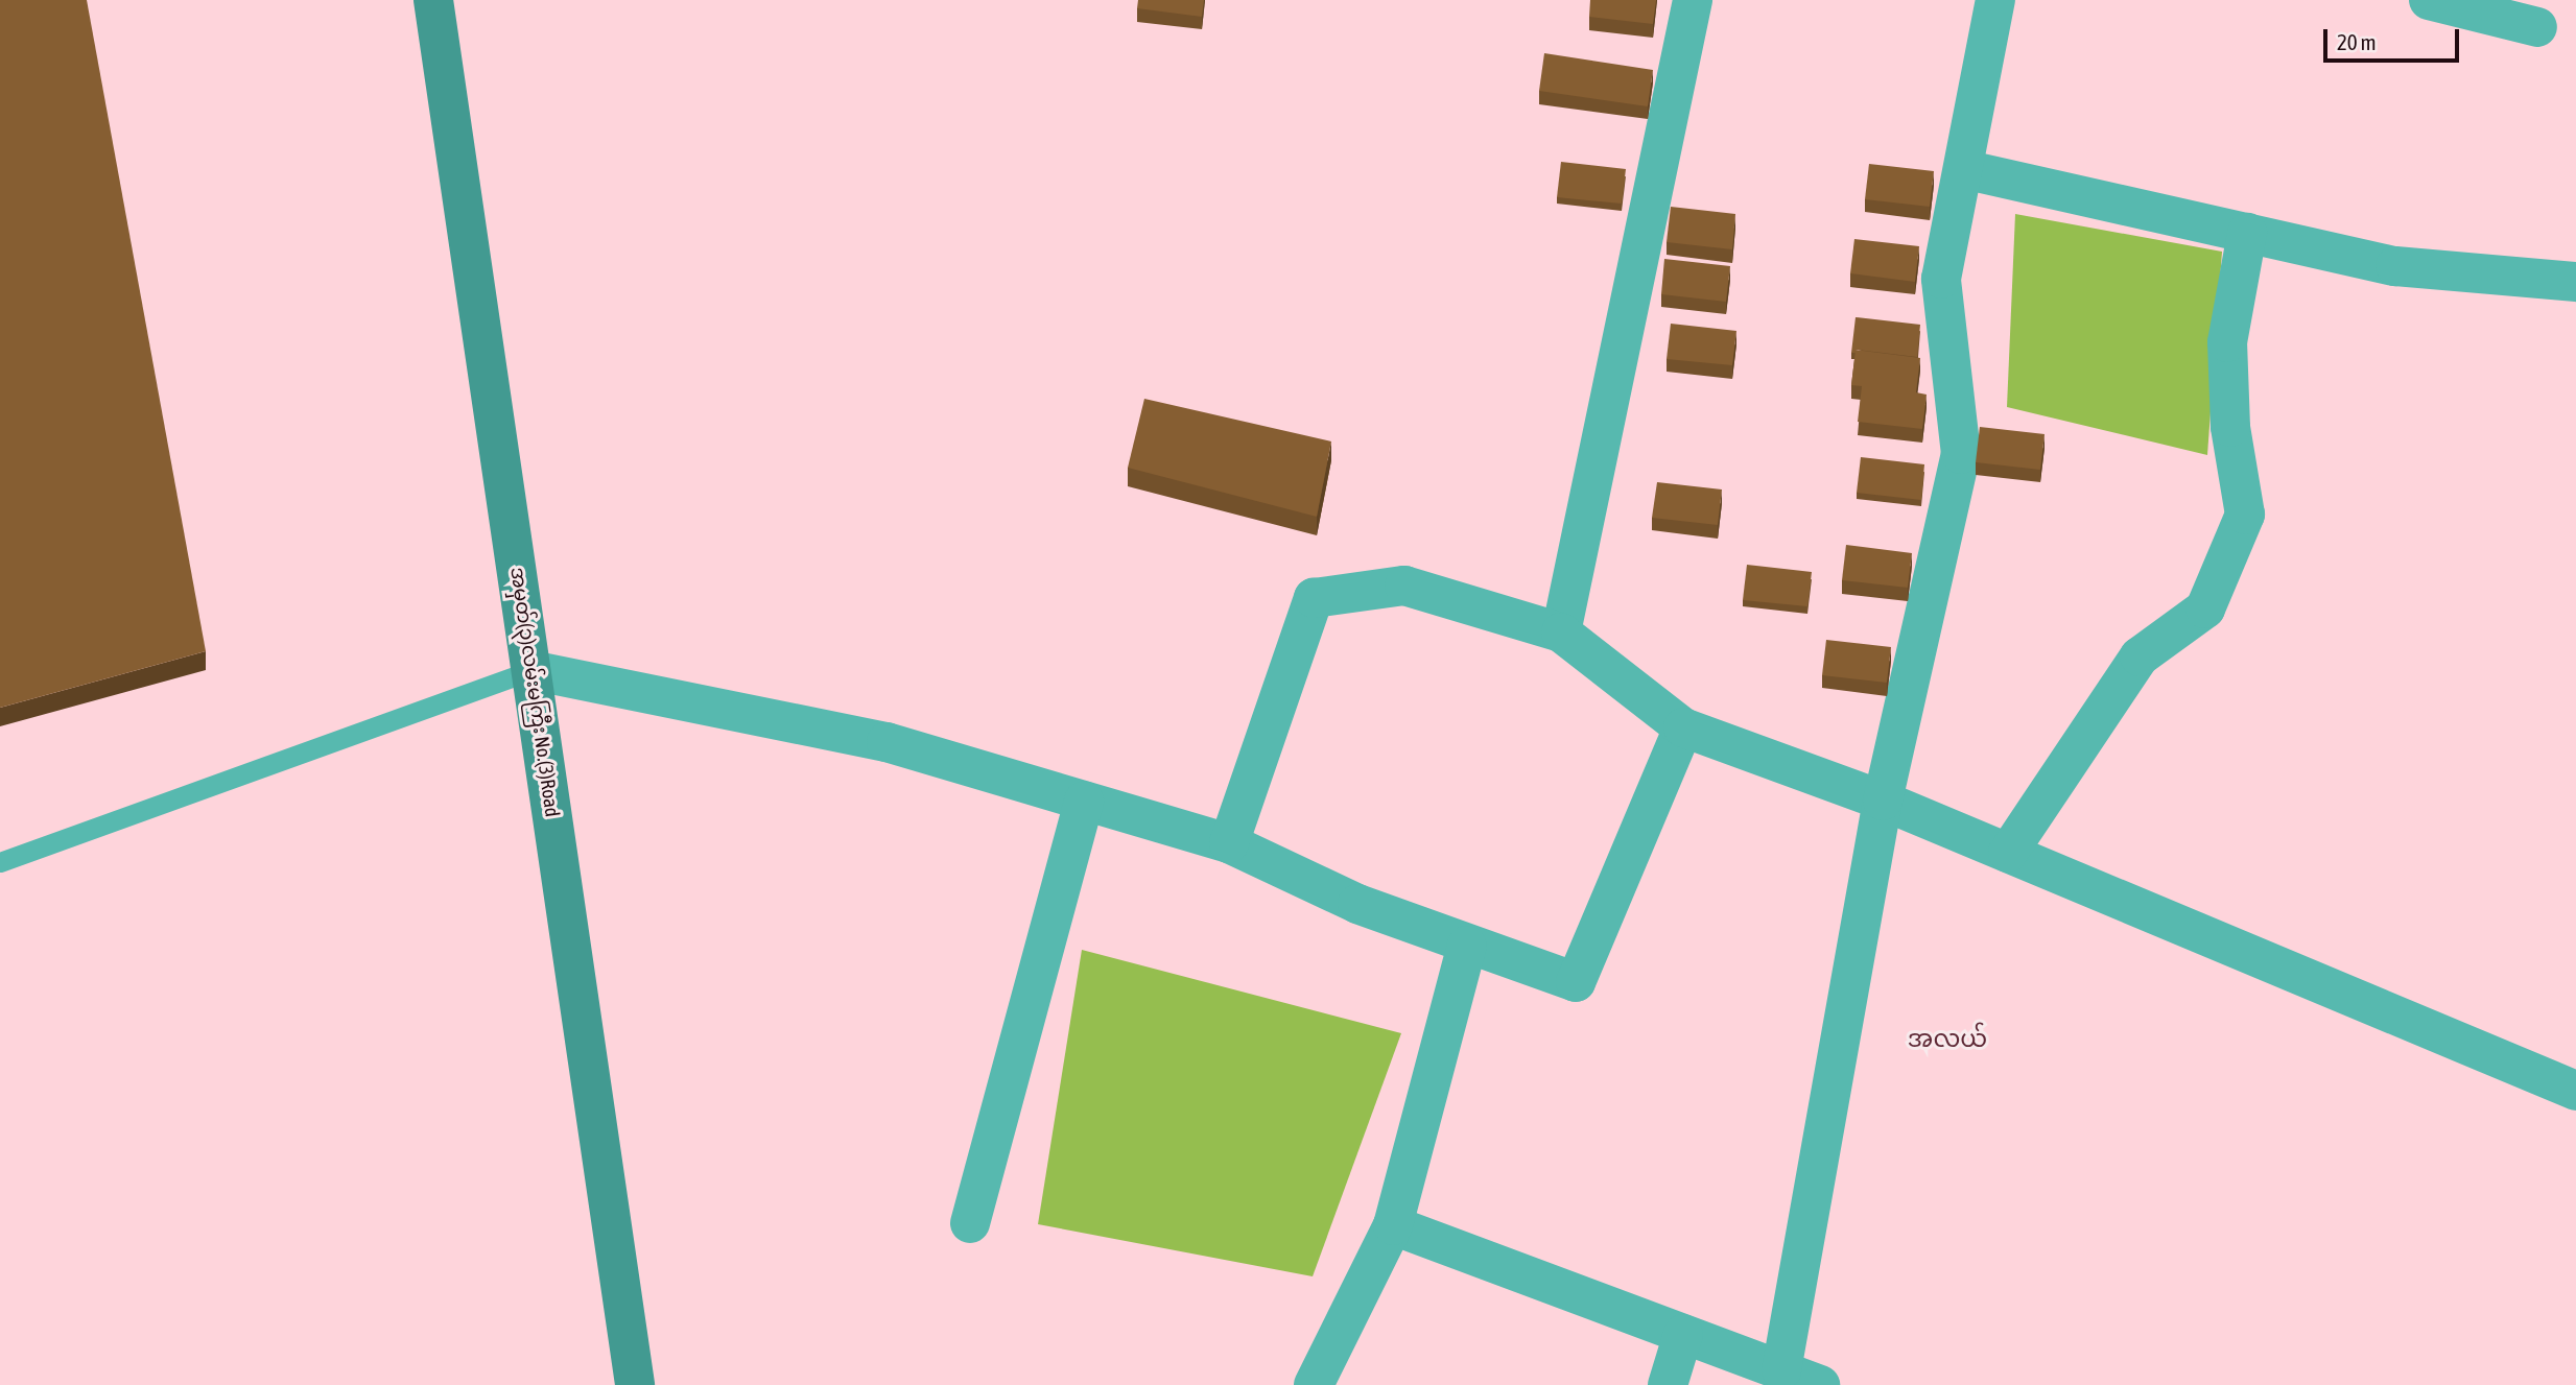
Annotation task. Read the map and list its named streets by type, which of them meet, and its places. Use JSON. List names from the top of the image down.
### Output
{
  "streets": {
    "street": ["အမှတ်(၃)လမ်းမကြီး No.(3)Road"]
  },
  "districts": ["အလယ်"],
  "scale_bar": "20 m"
}
